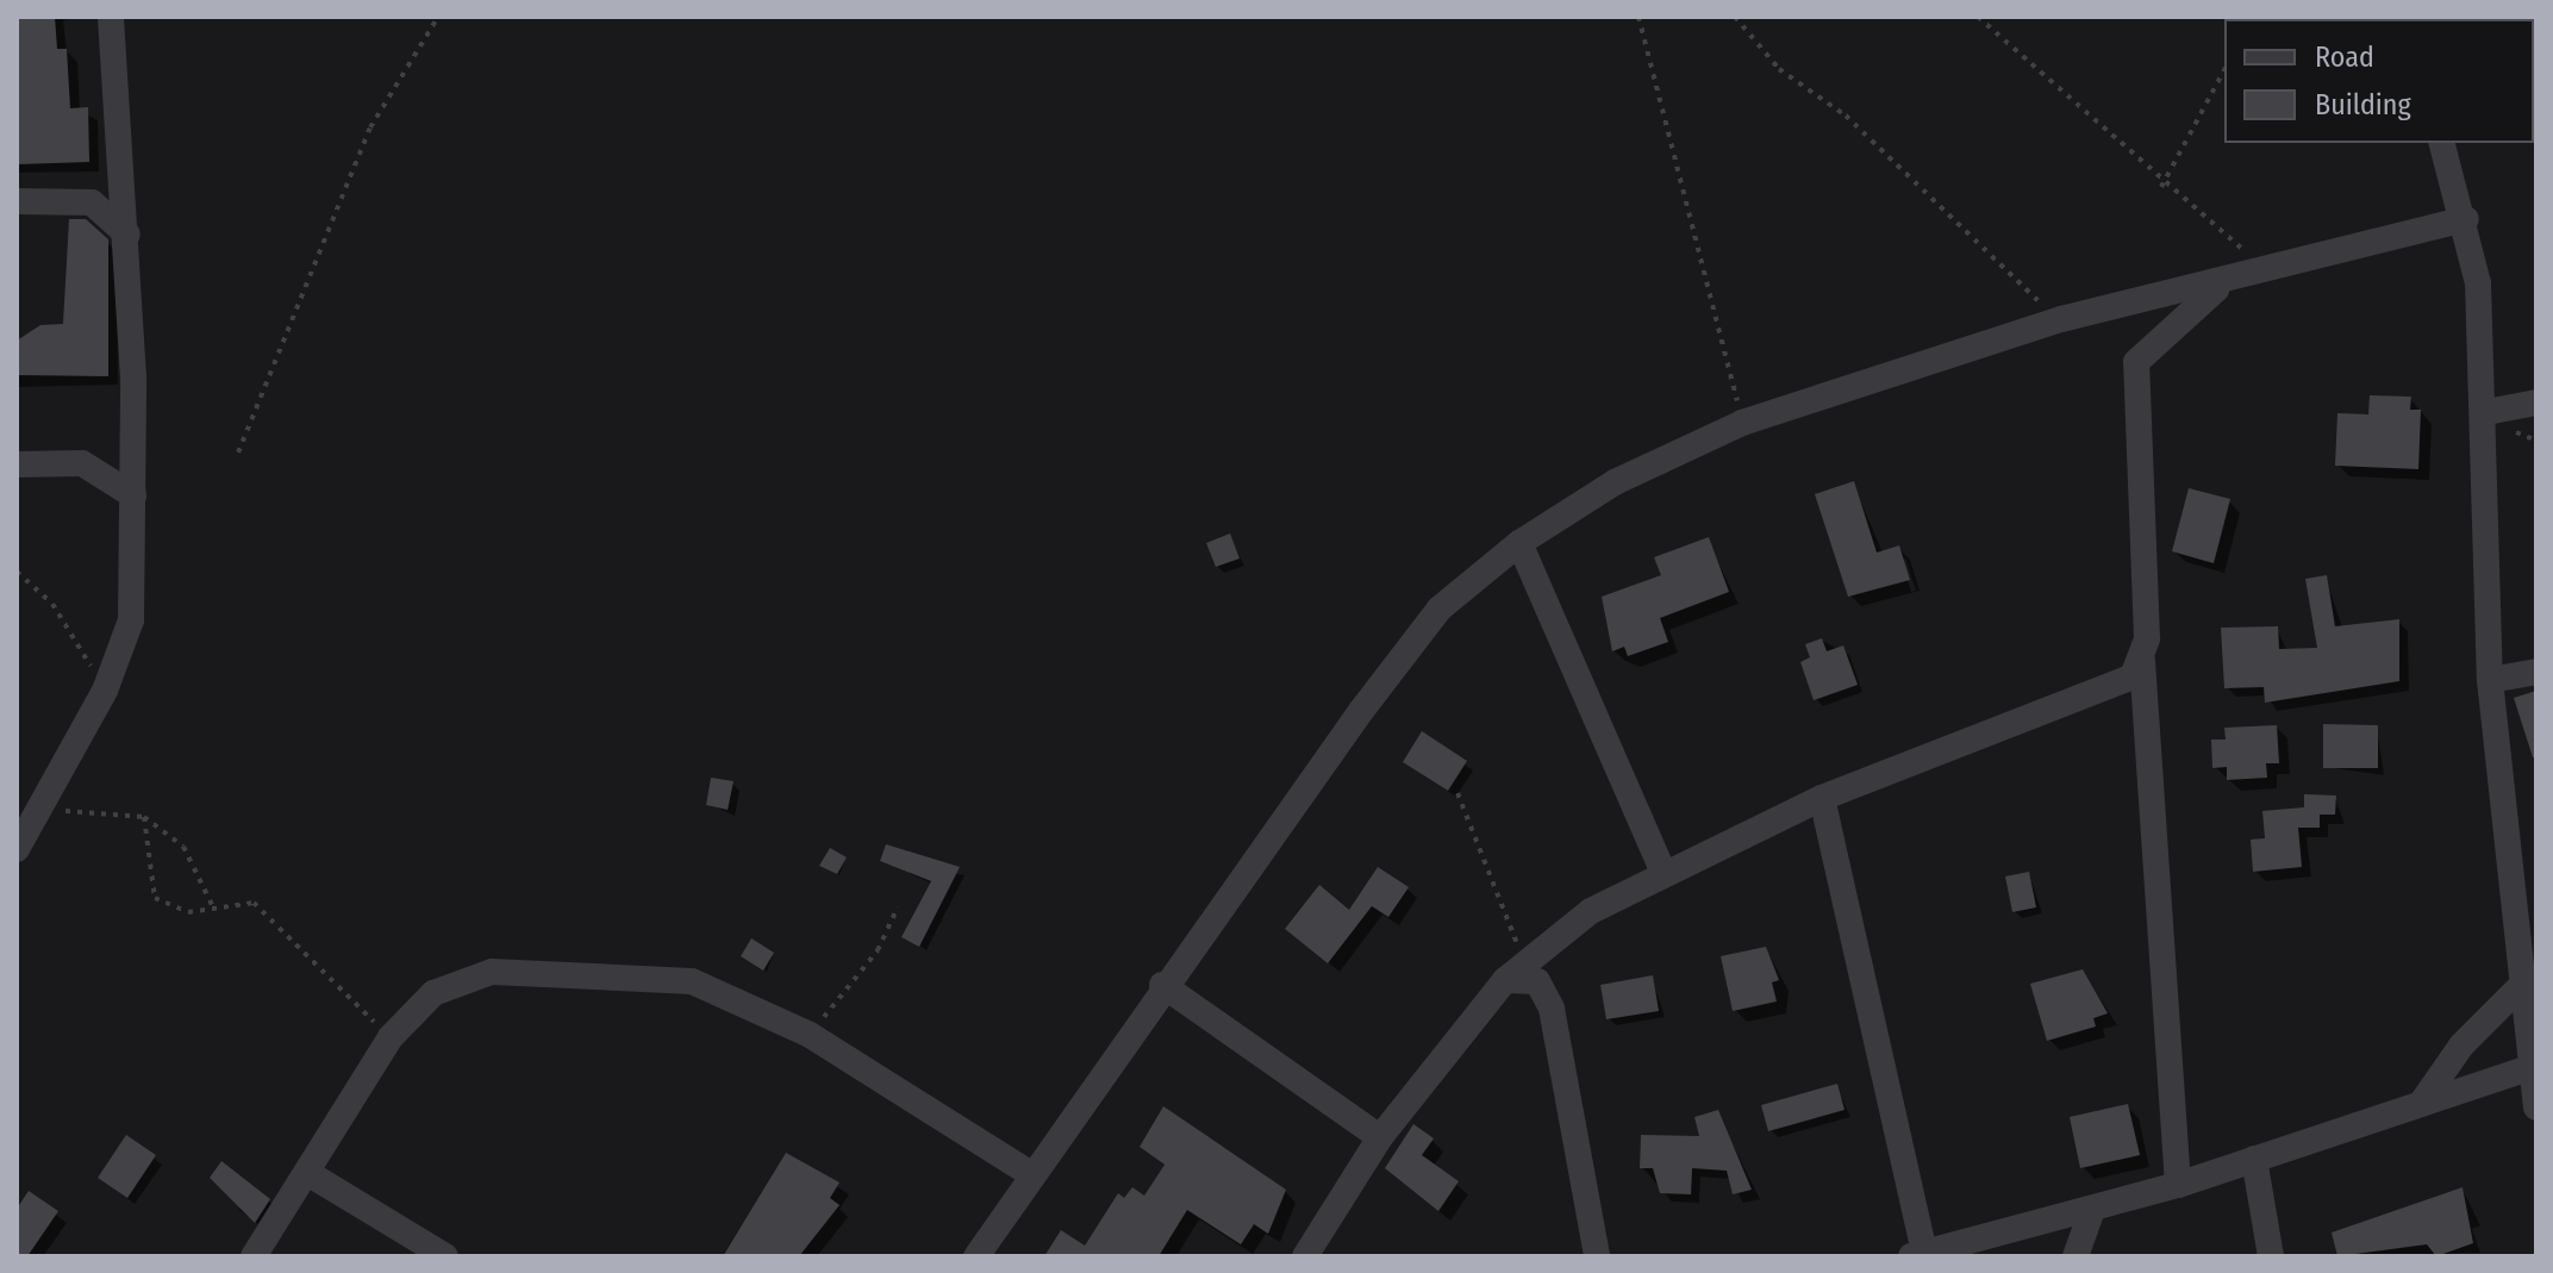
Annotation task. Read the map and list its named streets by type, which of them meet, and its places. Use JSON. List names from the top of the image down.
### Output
{
  "legend": ["Road", "Building"]
}
